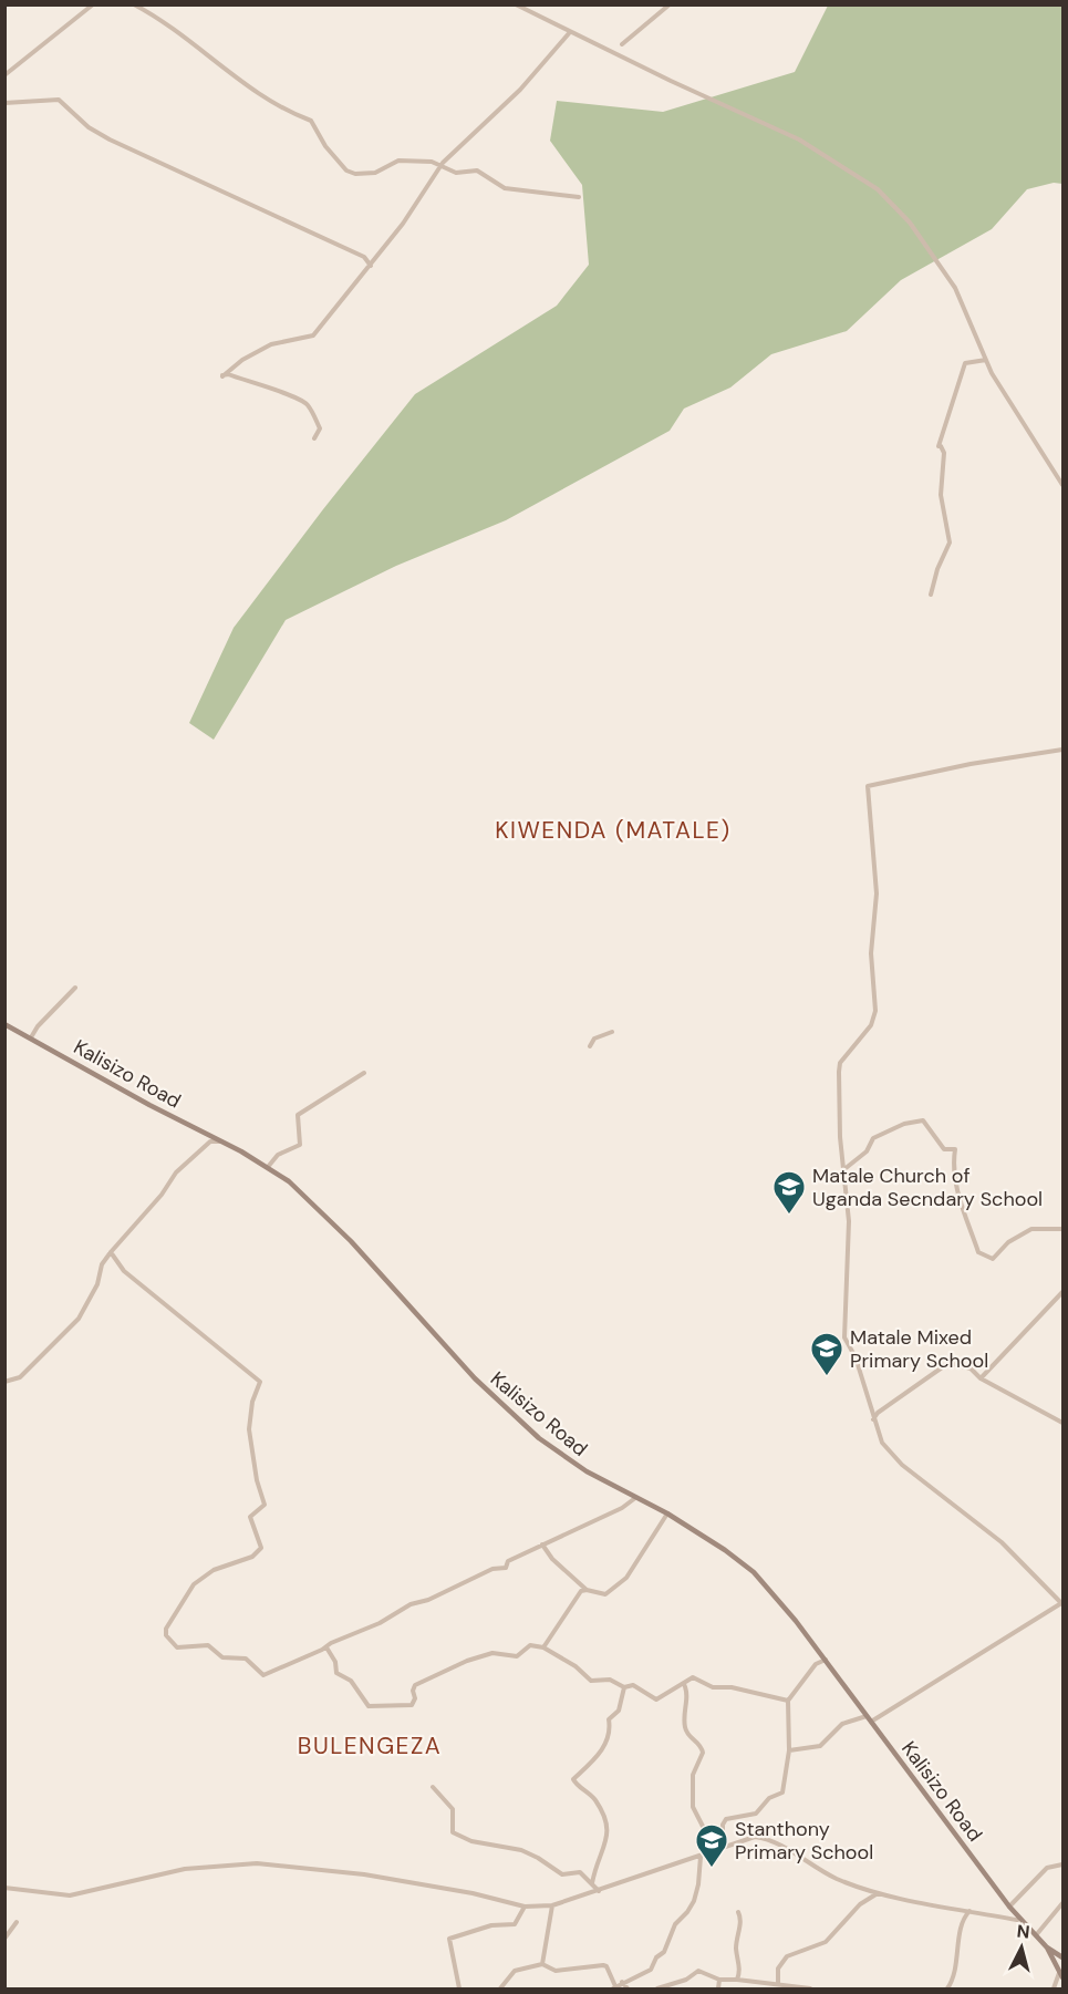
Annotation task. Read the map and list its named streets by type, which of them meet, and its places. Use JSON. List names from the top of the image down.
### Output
{
  "streets": {
    "street": ["Kalisizo Road"]
  },
  "districts": ["KIWENDA (MATALE)", "BULENGEZA"],
  "places": {
    "school or university": ["Matale Church of Uganda Secndary School", "Matale Mixed Primary School", "Stanthony Primary School"]
  },
  "north": "top"
}
